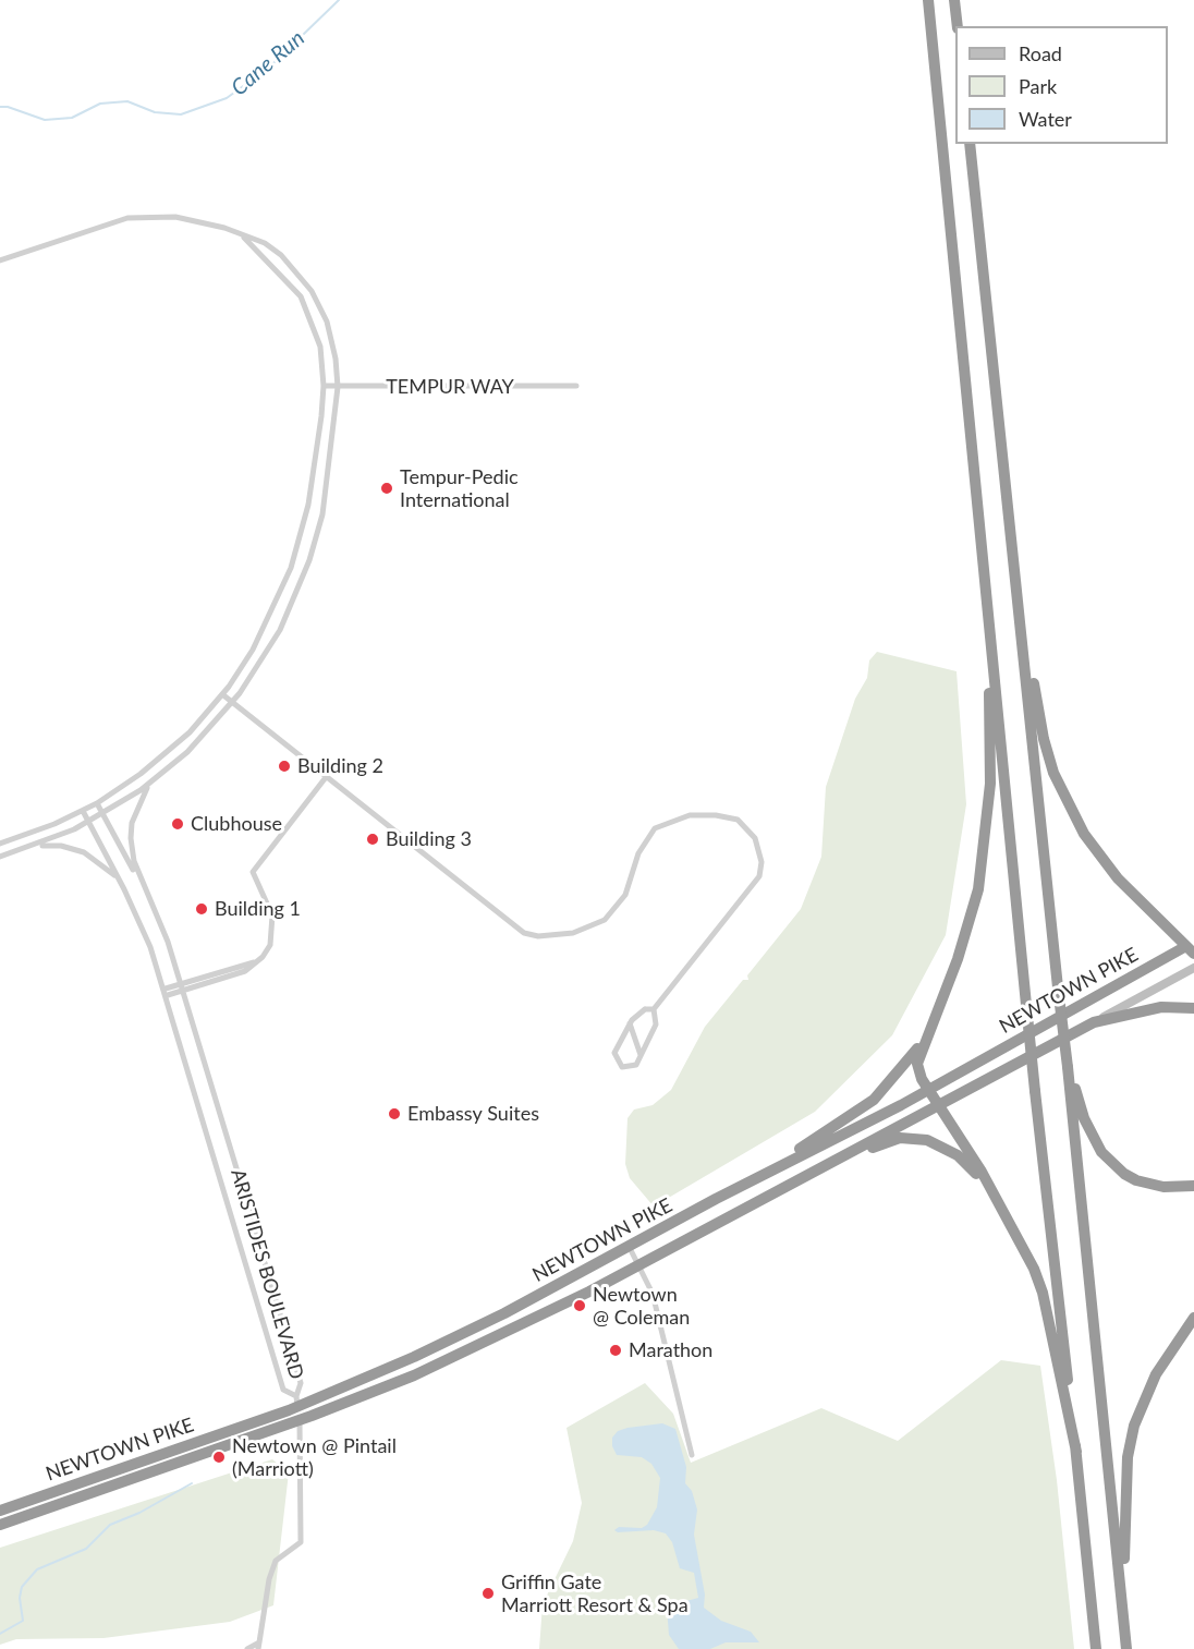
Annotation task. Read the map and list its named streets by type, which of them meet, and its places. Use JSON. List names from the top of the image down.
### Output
{
  "streets": {
    "highway": ["NEWTOWN PIKE"],
    "street": ["TEMPUR WAY", "ARISTIDES BOULEVARD"]
  },
  "crossings": [
    ["NEWTOWN PIKE", "ARISTIDES BOULEVARD"]
  ],
  "water": ["Cane Run"],
  "places": [
    "Tempur-Pedic International",
    "Building 2",
    "Clubhouse",
    "Building 3",
    "Building 1",
    "Embassy Suites",
    "Newtown @ Coleman",
    "Marathon",
    "Newtown @ Pintail (Marriott)",
    "Griffin Gate Marriott Resort & Spa"
  ],
  "legend": ["Road", "Park", "Water"]
}
